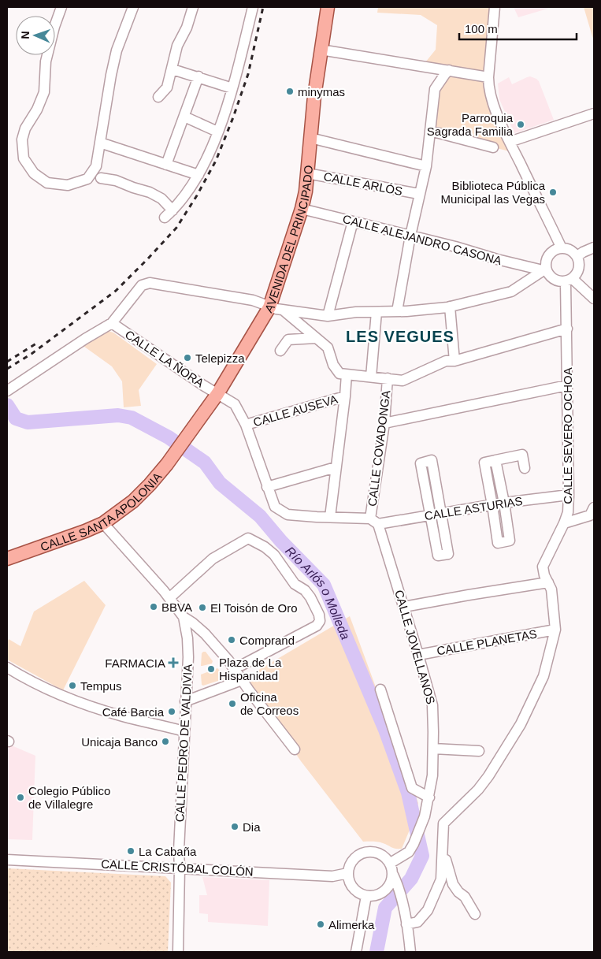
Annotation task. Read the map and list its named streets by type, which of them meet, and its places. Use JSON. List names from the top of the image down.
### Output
{
  "streets": {
    "main road": ["AVENIDA DEL PRINCIPADO", "CALLE SANTA APOLONIA"],
    "street": [
      "CALLE ARLÓS",
      "CALLE ALEJANDRO CASONA",
      "CALLE LA ÑORA",
      "CALLE AUSEVA",
      "CALLE SEVERO OCHOA",
      "CALLE COVADONGA",
      "CALLE ASTURIAS",
      "CALLE PLANETAS",
      "CALLE JOVELLANOS",
      "CALLE PEDRO DE VALDIVIA",
      "CALLE CRISTÓBAL COLÓN"
    ]
  },
  "crossings": [
    ["CALLE ARLÓS", "AVENIDA DEL PRINCIPADO"],
    ["AVENIDA DEL PRINCIPADO", "CALLE ALEJANDRO CASONA"],
    ["AVENIDA DEL PRINCIPADO", "CALLE LA ÑORA"],
    ["AVENIDA DEL PRINCIPADO", "CALLE SANTA APOLONIA"],
    ["CALLE ALEJANDRO CASONA", "CALLE SEVERO OCHOA"],
    ["CALLE LA ÑORA", "CALLE AUSEVA"],
    ["CALLE LA ÑORA", "CALLE ASTURIAS"],
    ["CALLE SEVERO OCHOA", "CALLE ASTURIAS"],
    ["CALLE SEVERO OCHOA", "CALLE PLANETAS"],
    ["CALLE COVADONGA", "CALLE ASTURIAS"],
    ["CALLE COVADONGA", "CALLE JOVELLANOS"],
    ["CALLE ASTURIAS", "CALLE JOVELLANOS"],
    ["CALLE PLANETAS", "CALLE JOVELLANOS"],
    ["CALLE JOVELLANOS", "CALLE CRISTÓBAL COLÓN"],
    ["CALLE PEDRO DE VALDIVIA", "CALLE CRISTÓBAL COLÓN"]
  ],
  "districts": ["LES VEGUES"],
  "water": ["Río Arlós o Molleda"],
  "places": {
    "other": [
      "minymas",
      "Parroquia Sagrada Familia",
      "Biblioteca Pública Municipal las Vegas",
      "Telepizza",
      "BBVA",
      "El Toisón de Oro",
      "Comprand",
      "Plaza de La Hispanidad",
      "Tempus",
      "Oficina de Correos",
      "Café Barcia",
      "Unicaja Banco",
      "Colegio Público de Villalegre",
      "Dia",
      "La Cabaña",
      "Alimerka"
    ],
    "health": ["FARMACIA"]
  },
  "scale_bar": "100 m",
  "north": "left"
}
